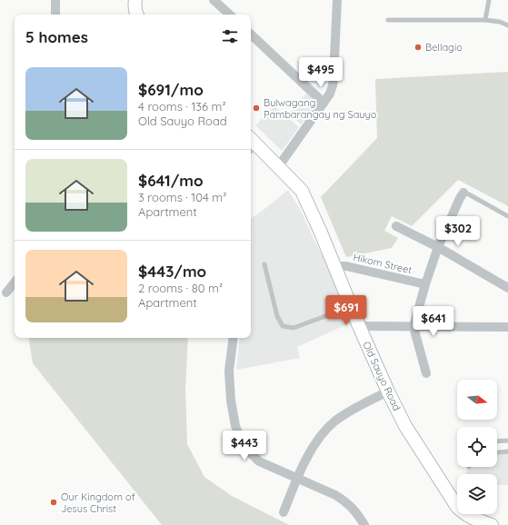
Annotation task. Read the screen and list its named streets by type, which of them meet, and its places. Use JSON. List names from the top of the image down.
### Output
{
  "streets": {
    "main road": ["Old Sauyo Road"],
    "street": ["Hikom Street"]
  },
  "crossings": [
    ["Hikom Street", "Old Sauyo Road"]
  ],
  "places": ["Bellagio", "Bulwagang Pambarangay ng Sauyo", "Our Kingdom of Jesus Christ"],
  "north": "right",
  "page": {
    "heading": "5 homes",
    "price": [
      "$495",
      "$302",
      "$691",
      "$641",
      "$443"
    ],
    "list": [
      {
        "name": "$691/mo",
        "note": "4 rooms · 136 m² · Old Sauyo Road"
      },
      {
        "name": "$641/mo",
        "note": "3 rooms · 104 m² · Apartment"
      },
      {
        "name": "$443/mo",
        "note": "2 rooms · 80 m² · Apartment"
      }
    ]
  }
}
